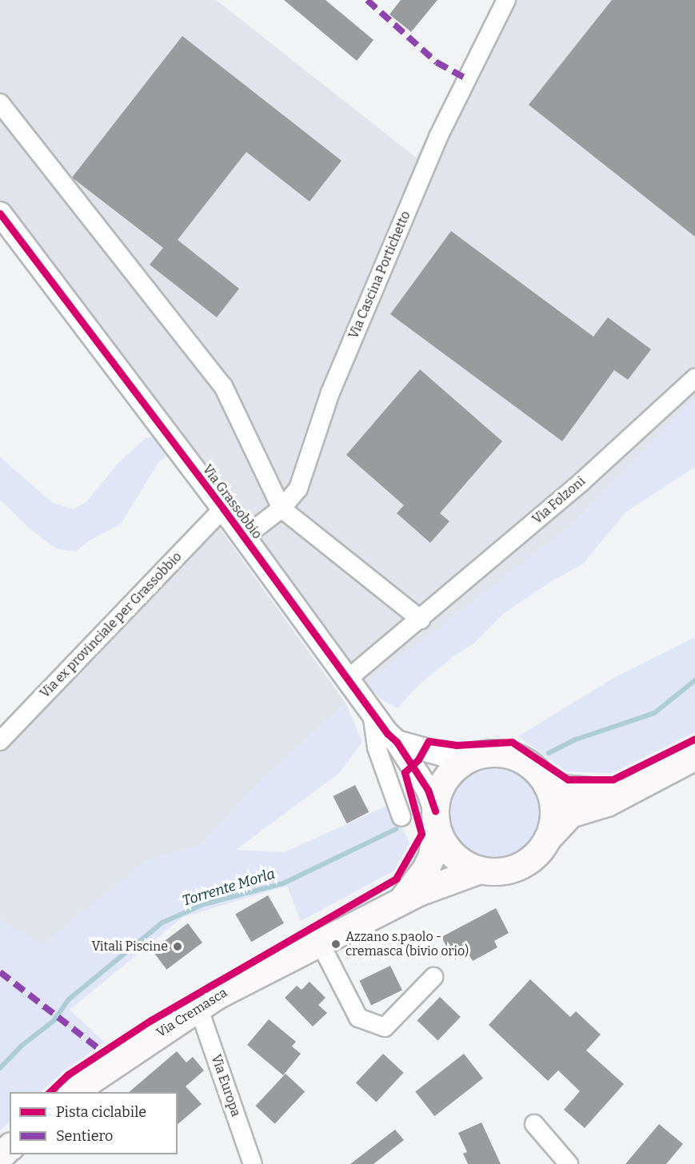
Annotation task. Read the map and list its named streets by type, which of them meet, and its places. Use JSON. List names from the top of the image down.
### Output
{
  "streets": {
    "main road": ["Via Cremasca"],
    "street": [
      "Via Cascina Portichetto",
      "Via Folzoni",
      "Via Grassobbio",
      "Via ex provinciale per Grassobbio",
      "Via Europa"
    ]
  },
  "crossings": [
    ["Via Cascina Portichetto", "Via Grassobbio"],
    ["Via Folzoni", "Via Grassobbio"],
    ["Via Grassobbio", "Via ex provinciale per Grassobbio"],
    ["Via Grassobbio", "Via Cremasca"],
    ["Via Cremasca", "Via Europa"]
  ],
  "water": ["Torrente Morla"],
  "places": ["Azzano s.paolo - cremasca (bivio orio)", "Vitali Piscine"],
  "legend": ["Pista ciclabile", "Sentiero"]
}
